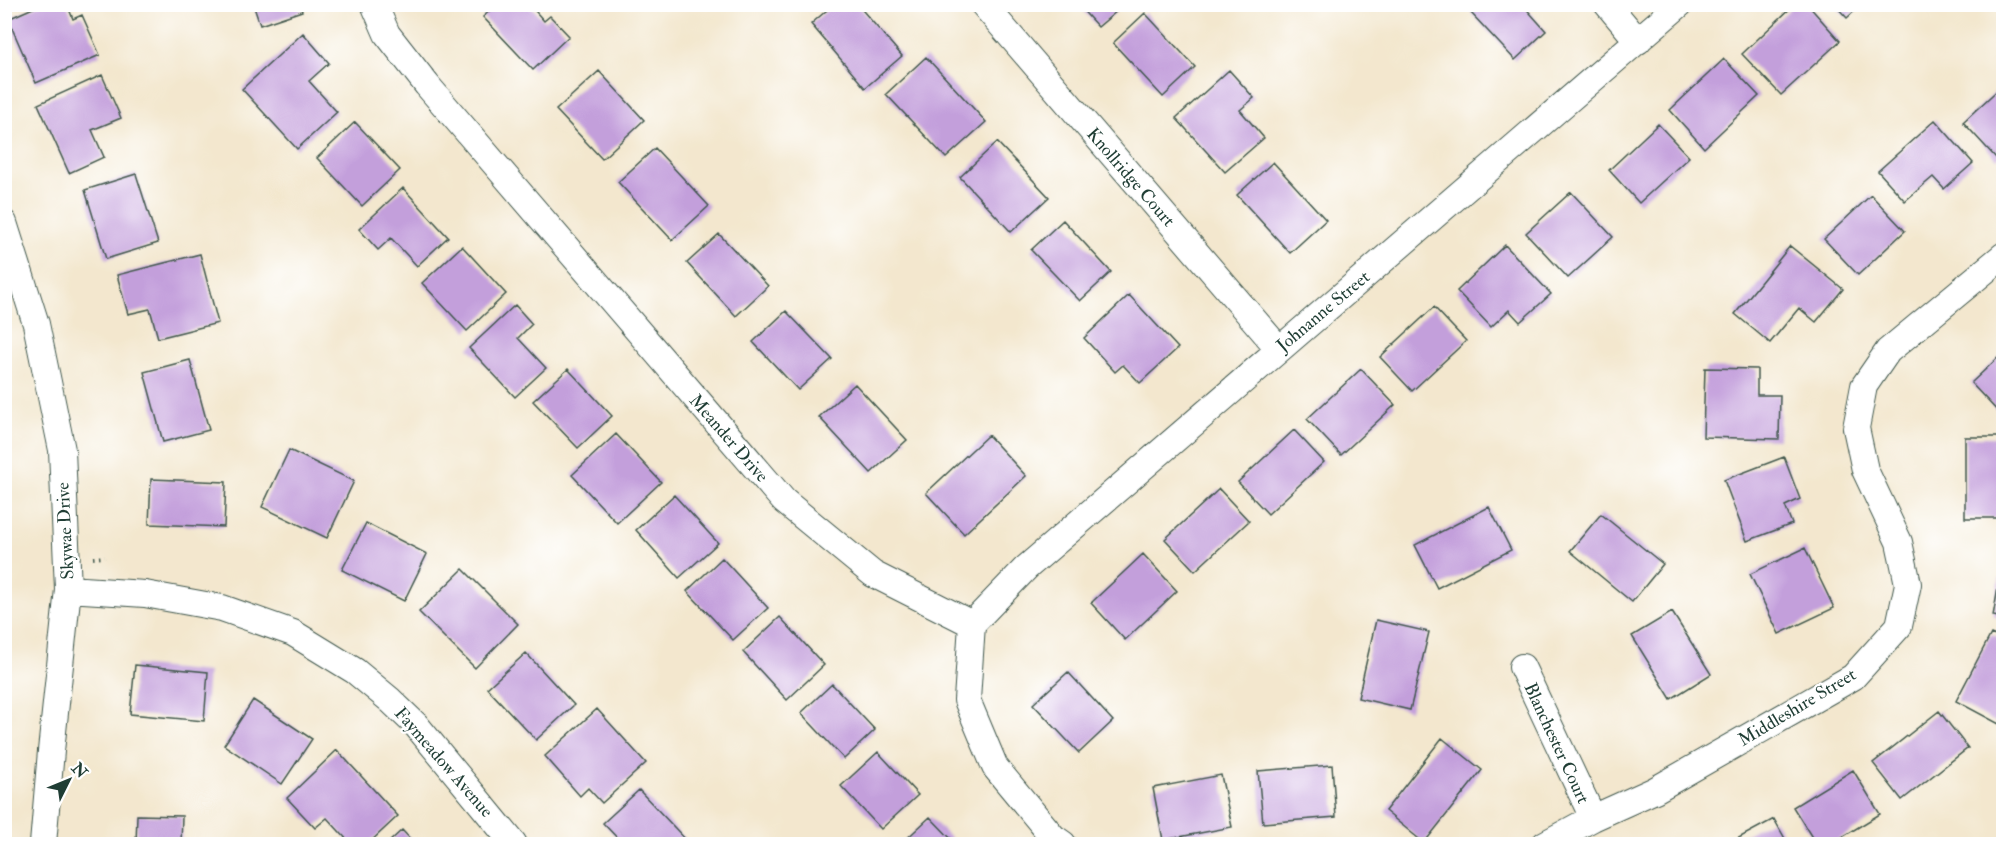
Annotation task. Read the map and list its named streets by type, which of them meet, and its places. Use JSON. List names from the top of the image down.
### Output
{
  "streets": {
    "street": [
      "Knollridge Court",
      "Johnanne Street",
      "Meander Drive",
      "Skywae Drive",
      "Middleshire Street",
      "Blanchester Court",
      "Faymeadow Avenue"
    ]
  },
  "crossings": [
    ["Knollridge Court", "Johnanne Street"],
    ["Johnanne Street", "Meander Drive"],
    ["Skywae Drive", "Faymeadow Avenue"],
    ["Middleshire Street", "Blanchester Court"]
  ],
  "north": "top right"
}
